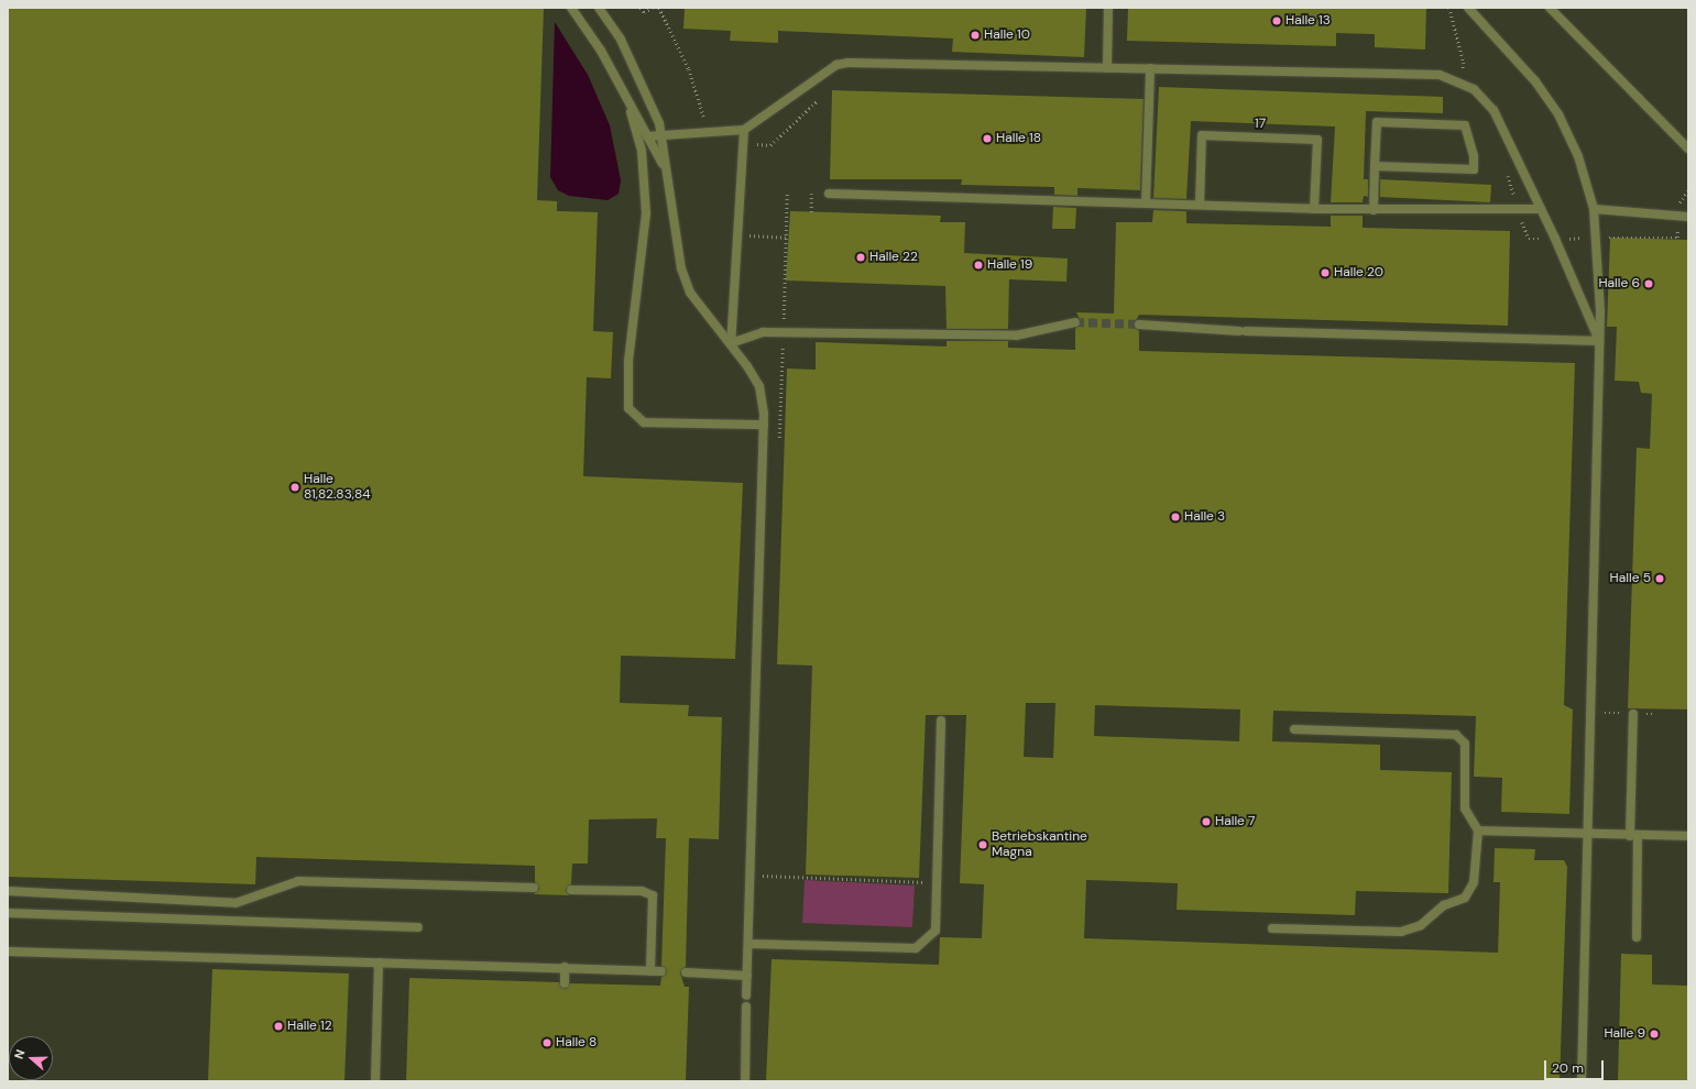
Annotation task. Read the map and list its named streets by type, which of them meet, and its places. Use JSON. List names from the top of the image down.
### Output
{
  "streets": {
    "street": ["17"]
  },
  "places": [
    "Halle 13",
    "Halle 10",
    "Halle 18",
    "Halle 22",
    "Halle 19",
    "Halle 20",
    "Halle 6",
    "Halle 81,82.83,84",
    "Halle 3",
    "Halle 5",
    "Halle 7",
    "Betriebskantine Magna",
    "Halle 12",
    "Halle 9",
    "Halle 8"
  ],
  "scale_bar": "20 m",
  "north": "left"
}
